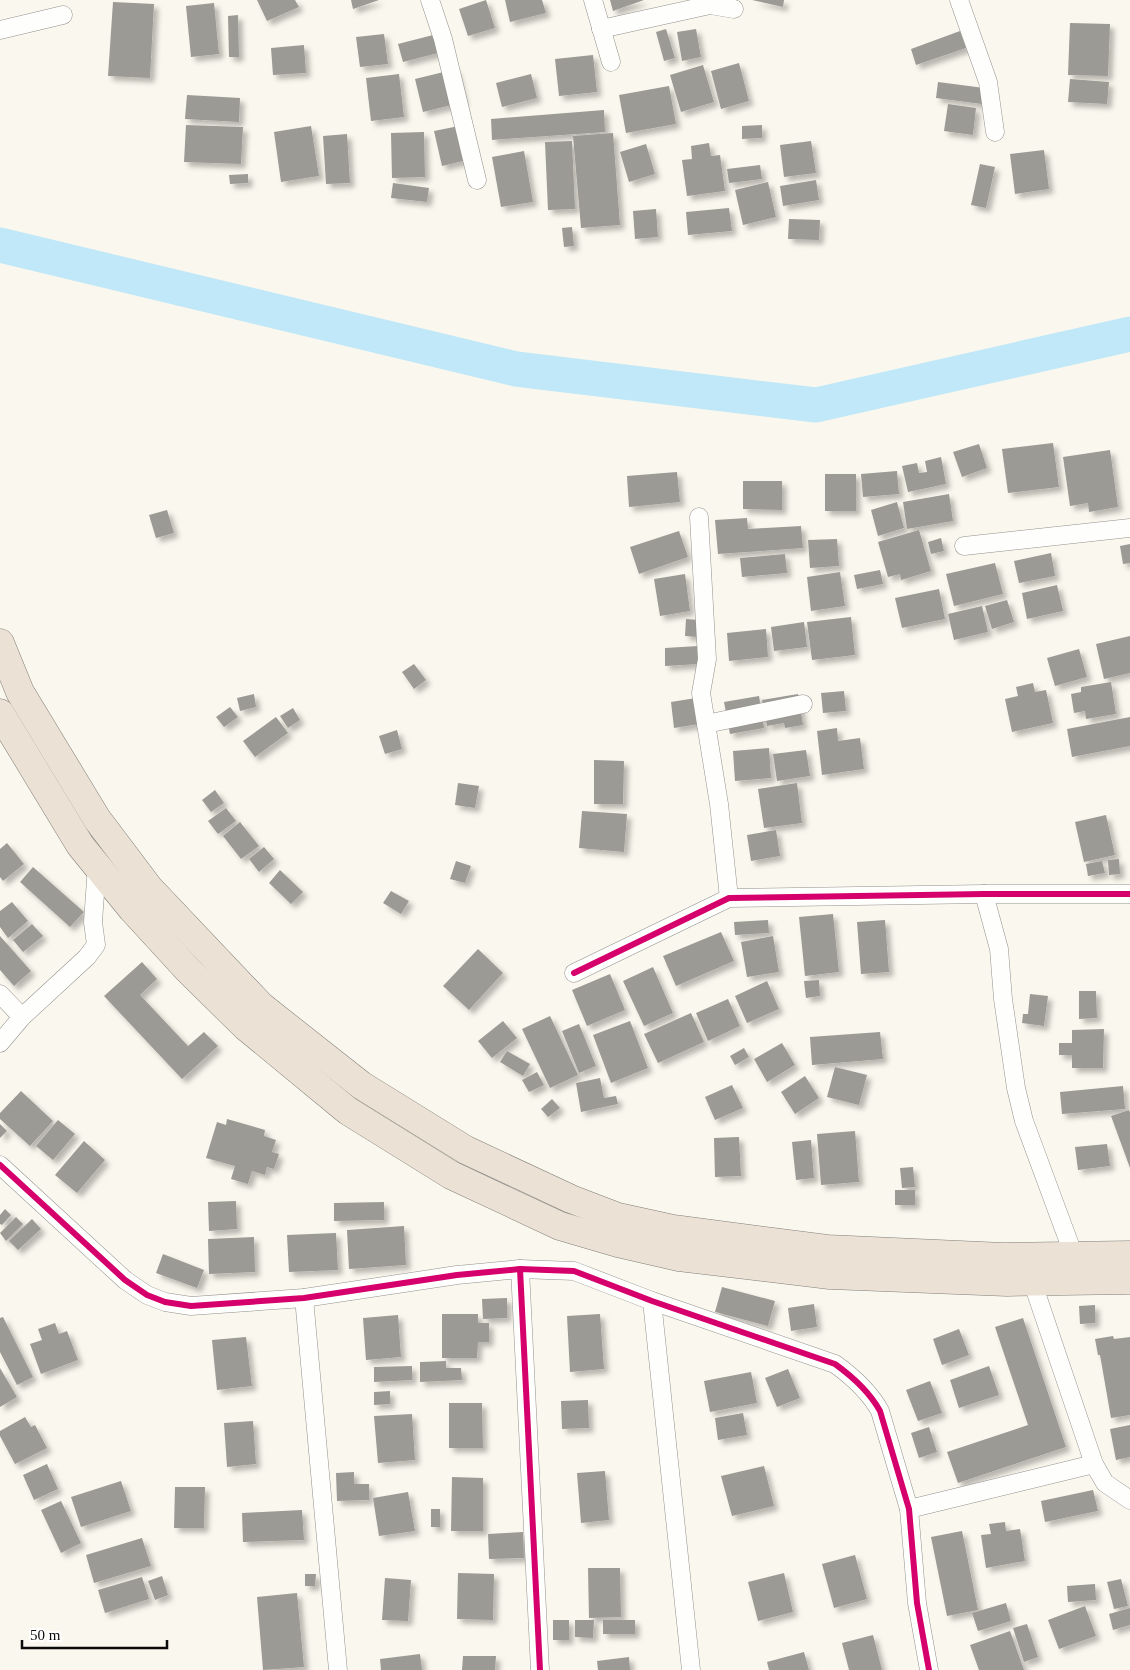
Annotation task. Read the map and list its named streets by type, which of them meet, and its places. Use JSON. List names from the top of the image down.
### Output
{
  "scale_bar": "50 m"
}
